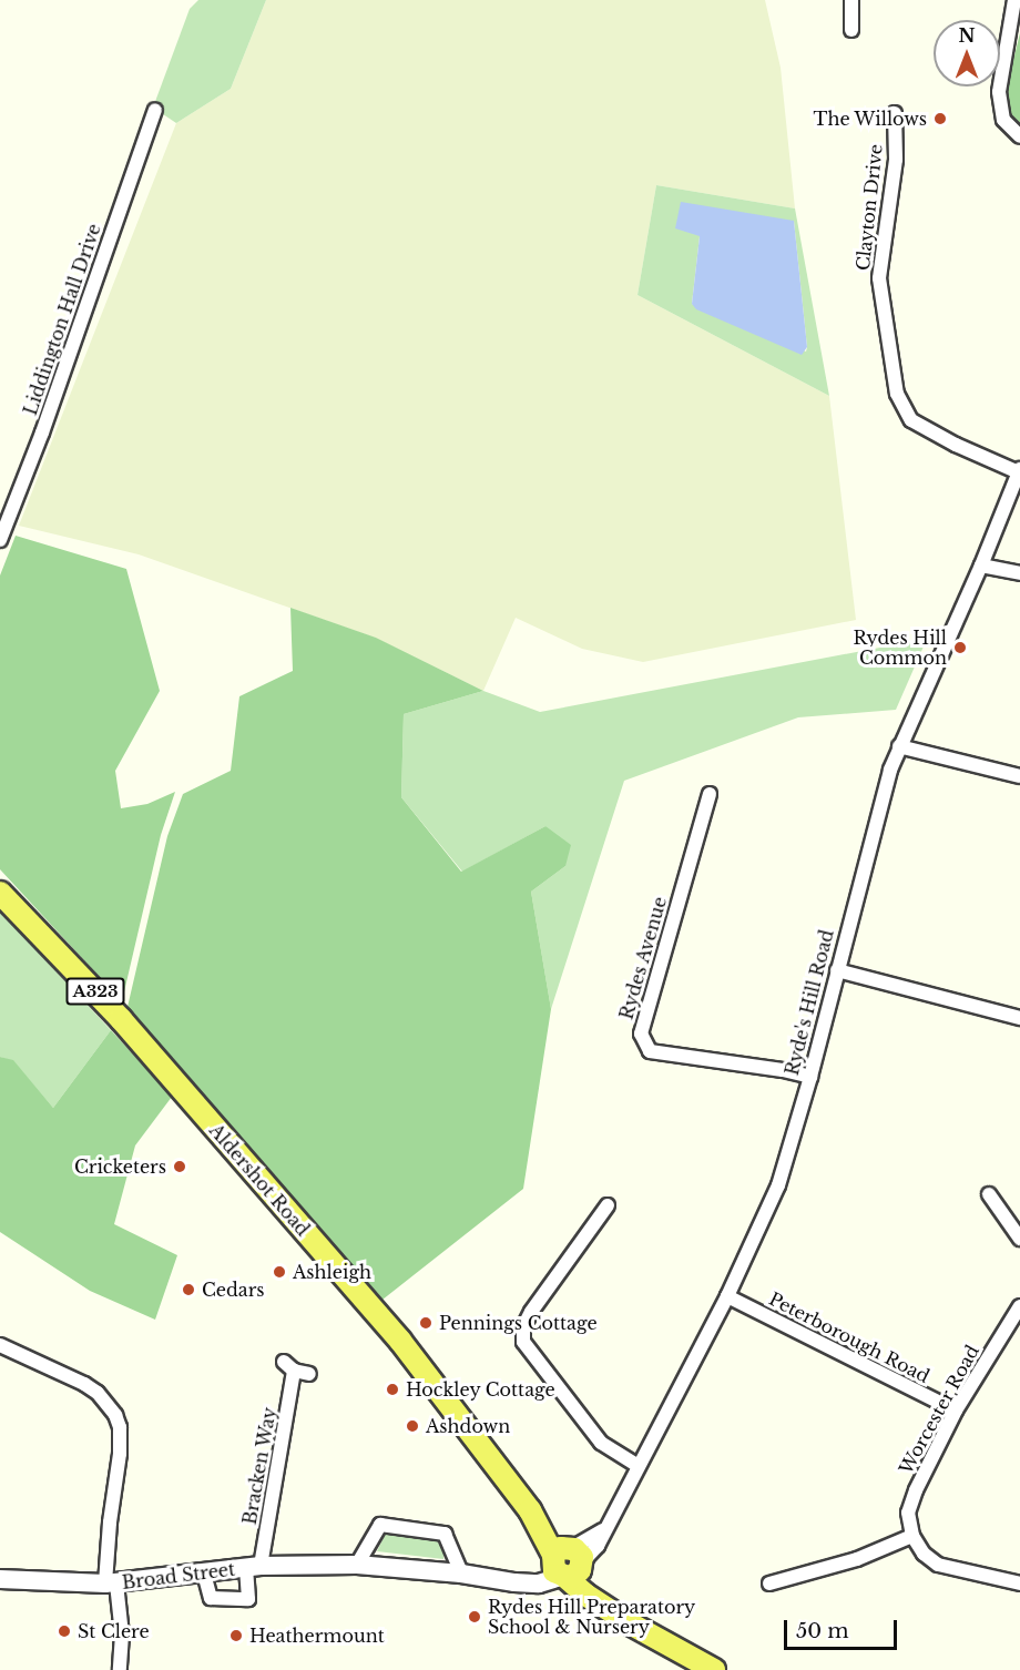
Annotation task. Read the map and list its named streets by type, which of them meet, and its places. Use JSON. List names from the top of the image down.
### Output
{
  "streets": {
    "main road": ["A323", "Aldershot Road"],
    "street": [
      "Clayton Drive",
      "Liddington Hall Drive",
      "Rydes Avenue",
      "Ryde's Hill Road",
      "Peterborough Road",
      "Worcester Road",
      "Bracken Way",
      "Broad Street"
    ]
  },
  "crossings": [
    ["Clayton Drive", "Ryde's Hill Road"],
    ["Rydes Avenue", "Ryde's Hill Road"],
    ["Ryde's Hill Road", "Aldershot Road"],
    ["Ryde's Hill Road", "Peterborough Road"],
    ["Ryde's Hill Road", "Broad Street"],
    ["Aldershot Road", "Broad Street"],
    ["Peterborough Road", "Worcester Road"],
    ["Bracken Way", "Broad Street"]
  ],
  "places": [
    "The Willows",
    "Rydes Hill Common",
    "Cricketers",
    "Ashleigh",
    "Cedars",
    "Pennings Cottage",
    "Hockley Cottage",
    "Ashdown",
    "Rydes Hill Preparatory School & Nursery",
    "St Clere",
    "Heathermount"
  ],
  "scale_bar": "50 m",
  "north": "top"
}
